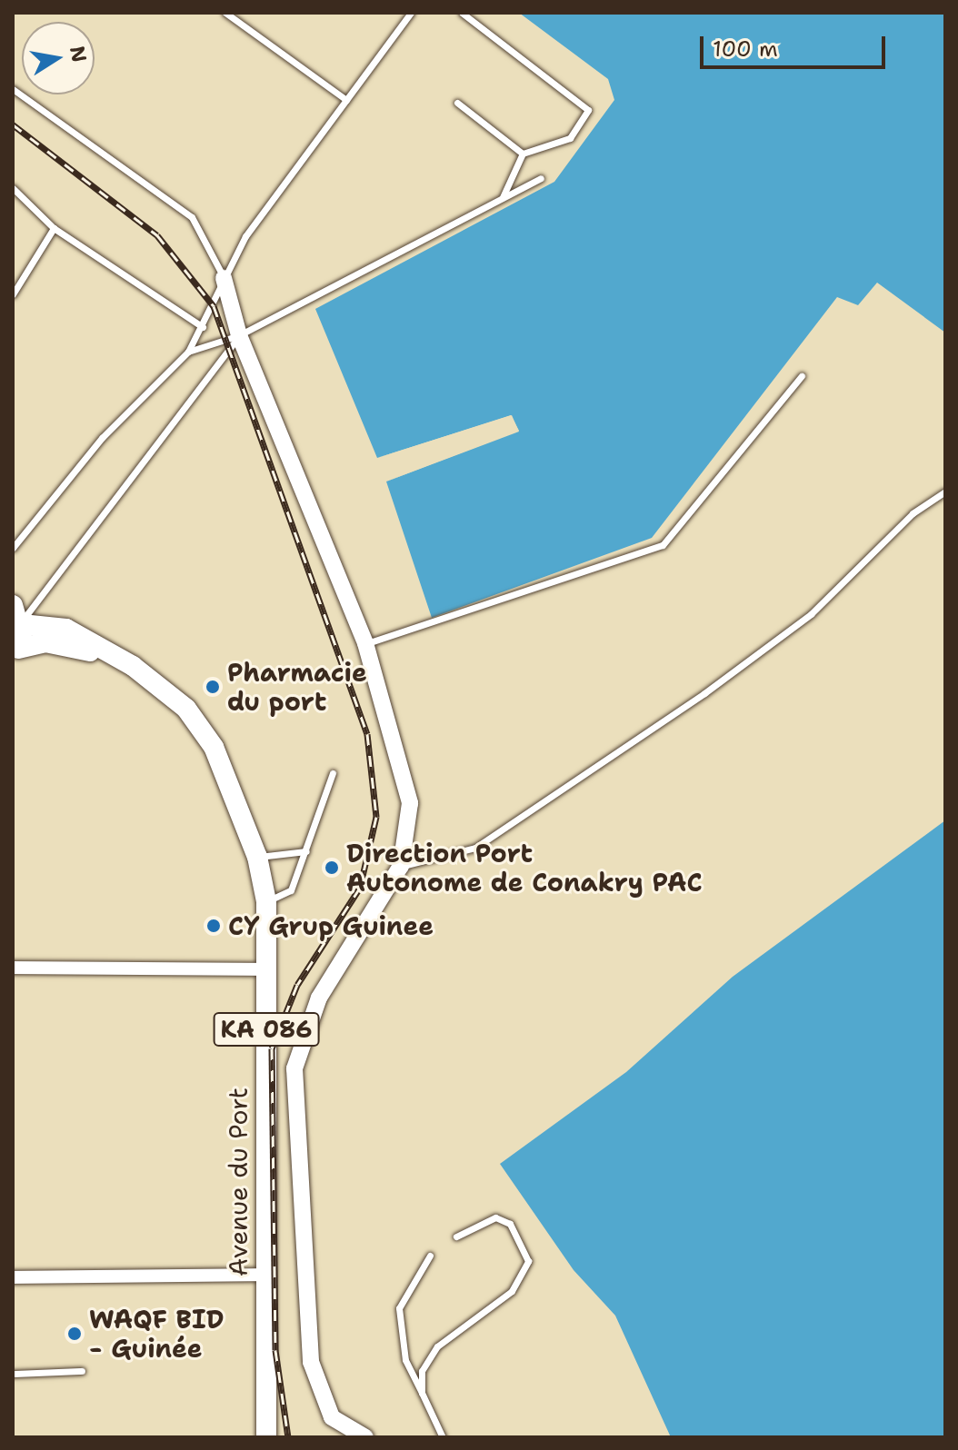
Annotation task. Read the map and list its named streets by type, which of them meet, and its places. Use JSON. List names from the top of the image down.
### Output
{
  "streets": {
    "main road": ["KA 086", "Avenue du Port"]
  },
  "places": [
    "Pharmacie du port",
    "Direction Port Autonome de Conakry PAC",
    "CY Grup Guinee",
    "WAQF BID - Guinée"
  ],
  "scale_bar": "100 m",
  "north": "right"
}
